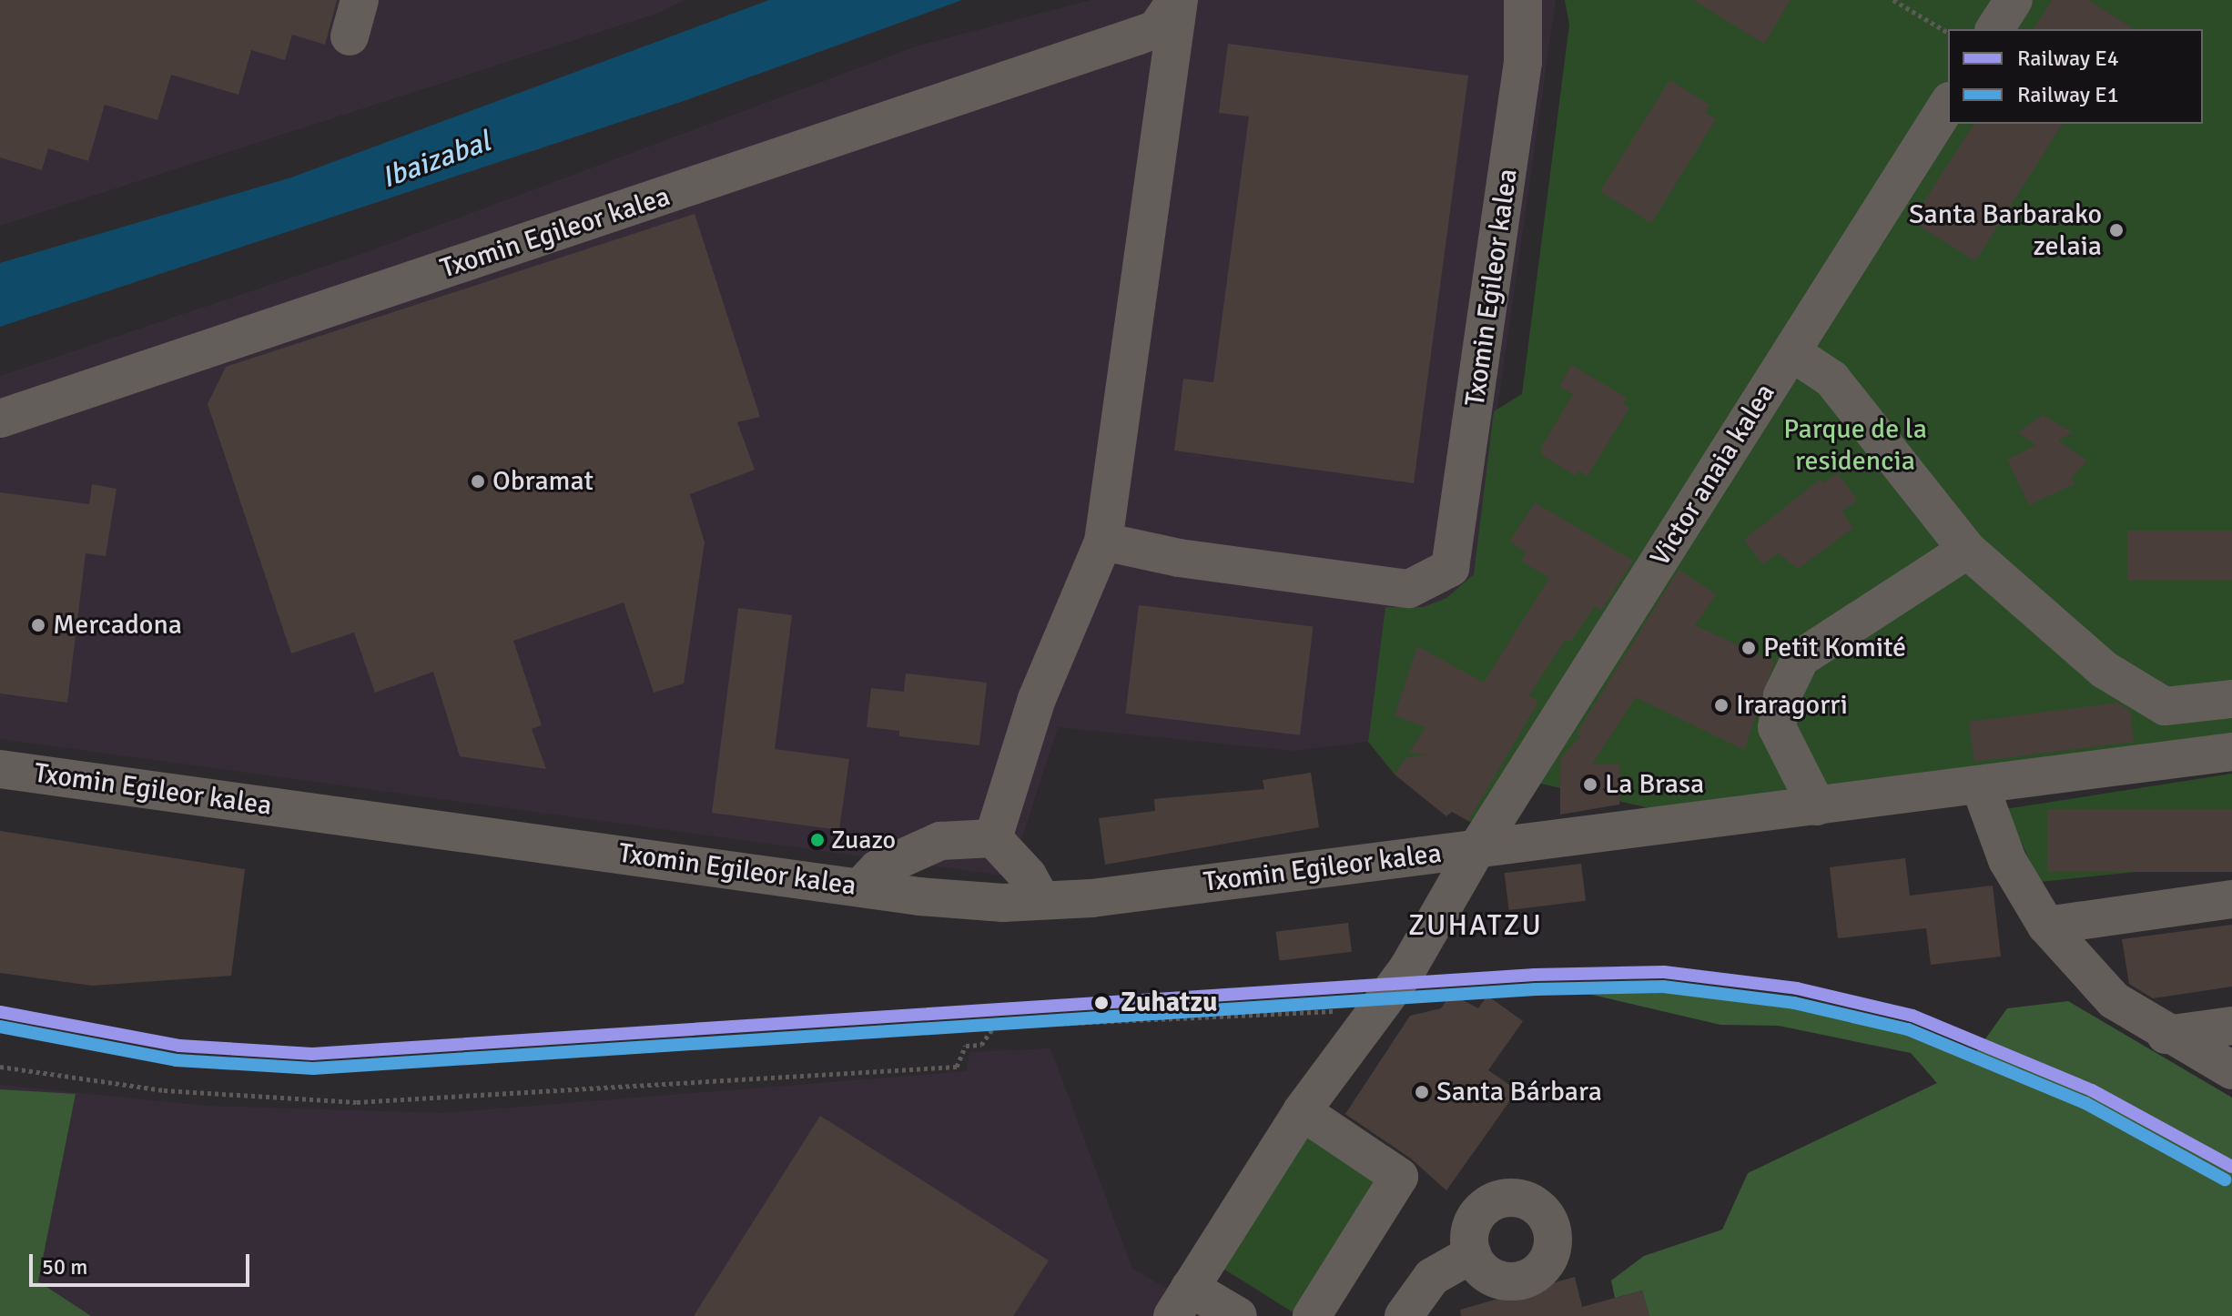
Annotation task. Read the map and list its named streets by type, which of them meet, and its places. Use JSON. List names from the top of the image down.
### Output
{
  "streets": {
    "street": ["Txomin Egileor kalea", "Victor anaia kalea"]
  },
  "crossings": [
    ["Txomin Egileor kalea", "Victor anaia kalea"]
  ],
  "districts": ["ZUHATZU"],
  "water": ["Ibaizabal"],
  "parks": ["Parque de la residencia"],
  "places": [
    "Santa Barbarako zelaia",
    "Obramat",
    "Mercadona",
    "Petit Komité",
    "Iraragorri",
    "La Brasa",
    "Zuazo",
    "Zuhatzu",
    "Santa Bárbara"
  ],
  "lines": ["rail line E4", "rail line E1"],
  "legend": ["Railway E4", "Railway E1"],
  "scale_bar": "50 m"
}
